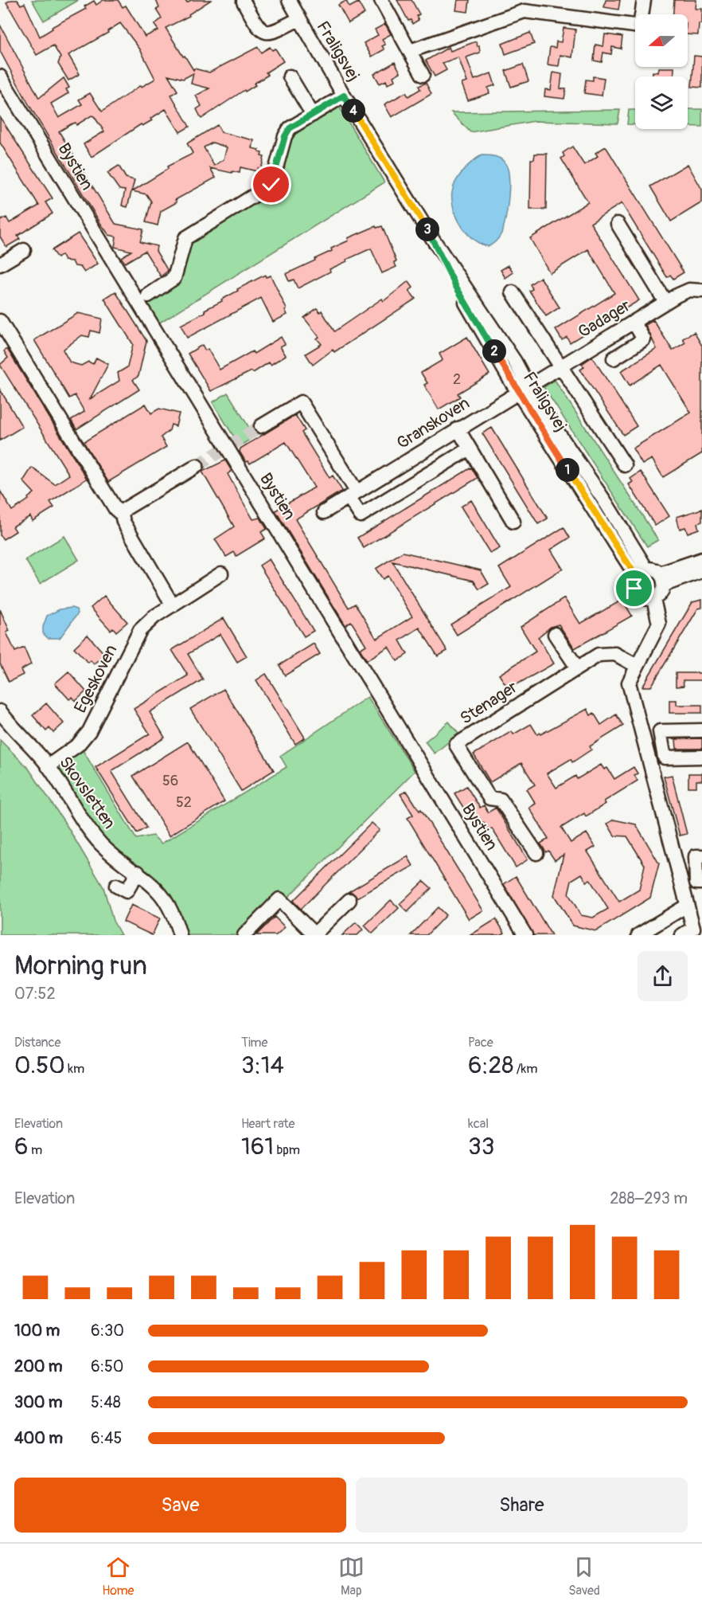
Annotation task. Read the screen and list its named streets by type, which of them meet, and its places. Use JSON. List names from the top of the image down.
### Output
{
  "streets": {
    "street": [
      "Fraligsvej",
      "Bystien",
      "Gadager",
      "Granskoven",
      "Egeskoven",
      "Stenager",
      "Skovsletten"
    ]
  },
  "crossings": [
    ["Fraligsvej", "Gadager"],
    ["Fraligsvej", "Granskoven"],
    ["Gadager", "Granskoven"],
    ["Egeskoven", "Skovsletten"]
  ],
  "house_numbers": ["2", "56", "52"],
  "north": "left",
  "page": {
    "pins": [
      "4",
      "3",
      "2",
      "1"
    ],
    "heading": ["Morning run", "07:52"],
    "stats": [
      ["Distance", "0.50 km"],
      ["Time", "3:14"],
      ["Pace", "6:28 /km"],
      ["Elevation", "6 m"],
      ["Heart rate", "161 bpm"],
      ["kcal", "33"]
    ],
    "chart": ["Elevation", "288–293 m"],
    "list": [
      {
        "name": "100 m",
        "note": "6:30"
      },
      {
        "name": "200 m",
        "note": "6:50"
      },
      {
        "name": "300 m",
        "note": "5:48"
      },
      {
        "name": "400 m",
        "note": "6:45"
      }
    ],
    "buttons": ["Save", "Share"],
    "tabs": ["Home", "Map", "Saved"]
  }
}
